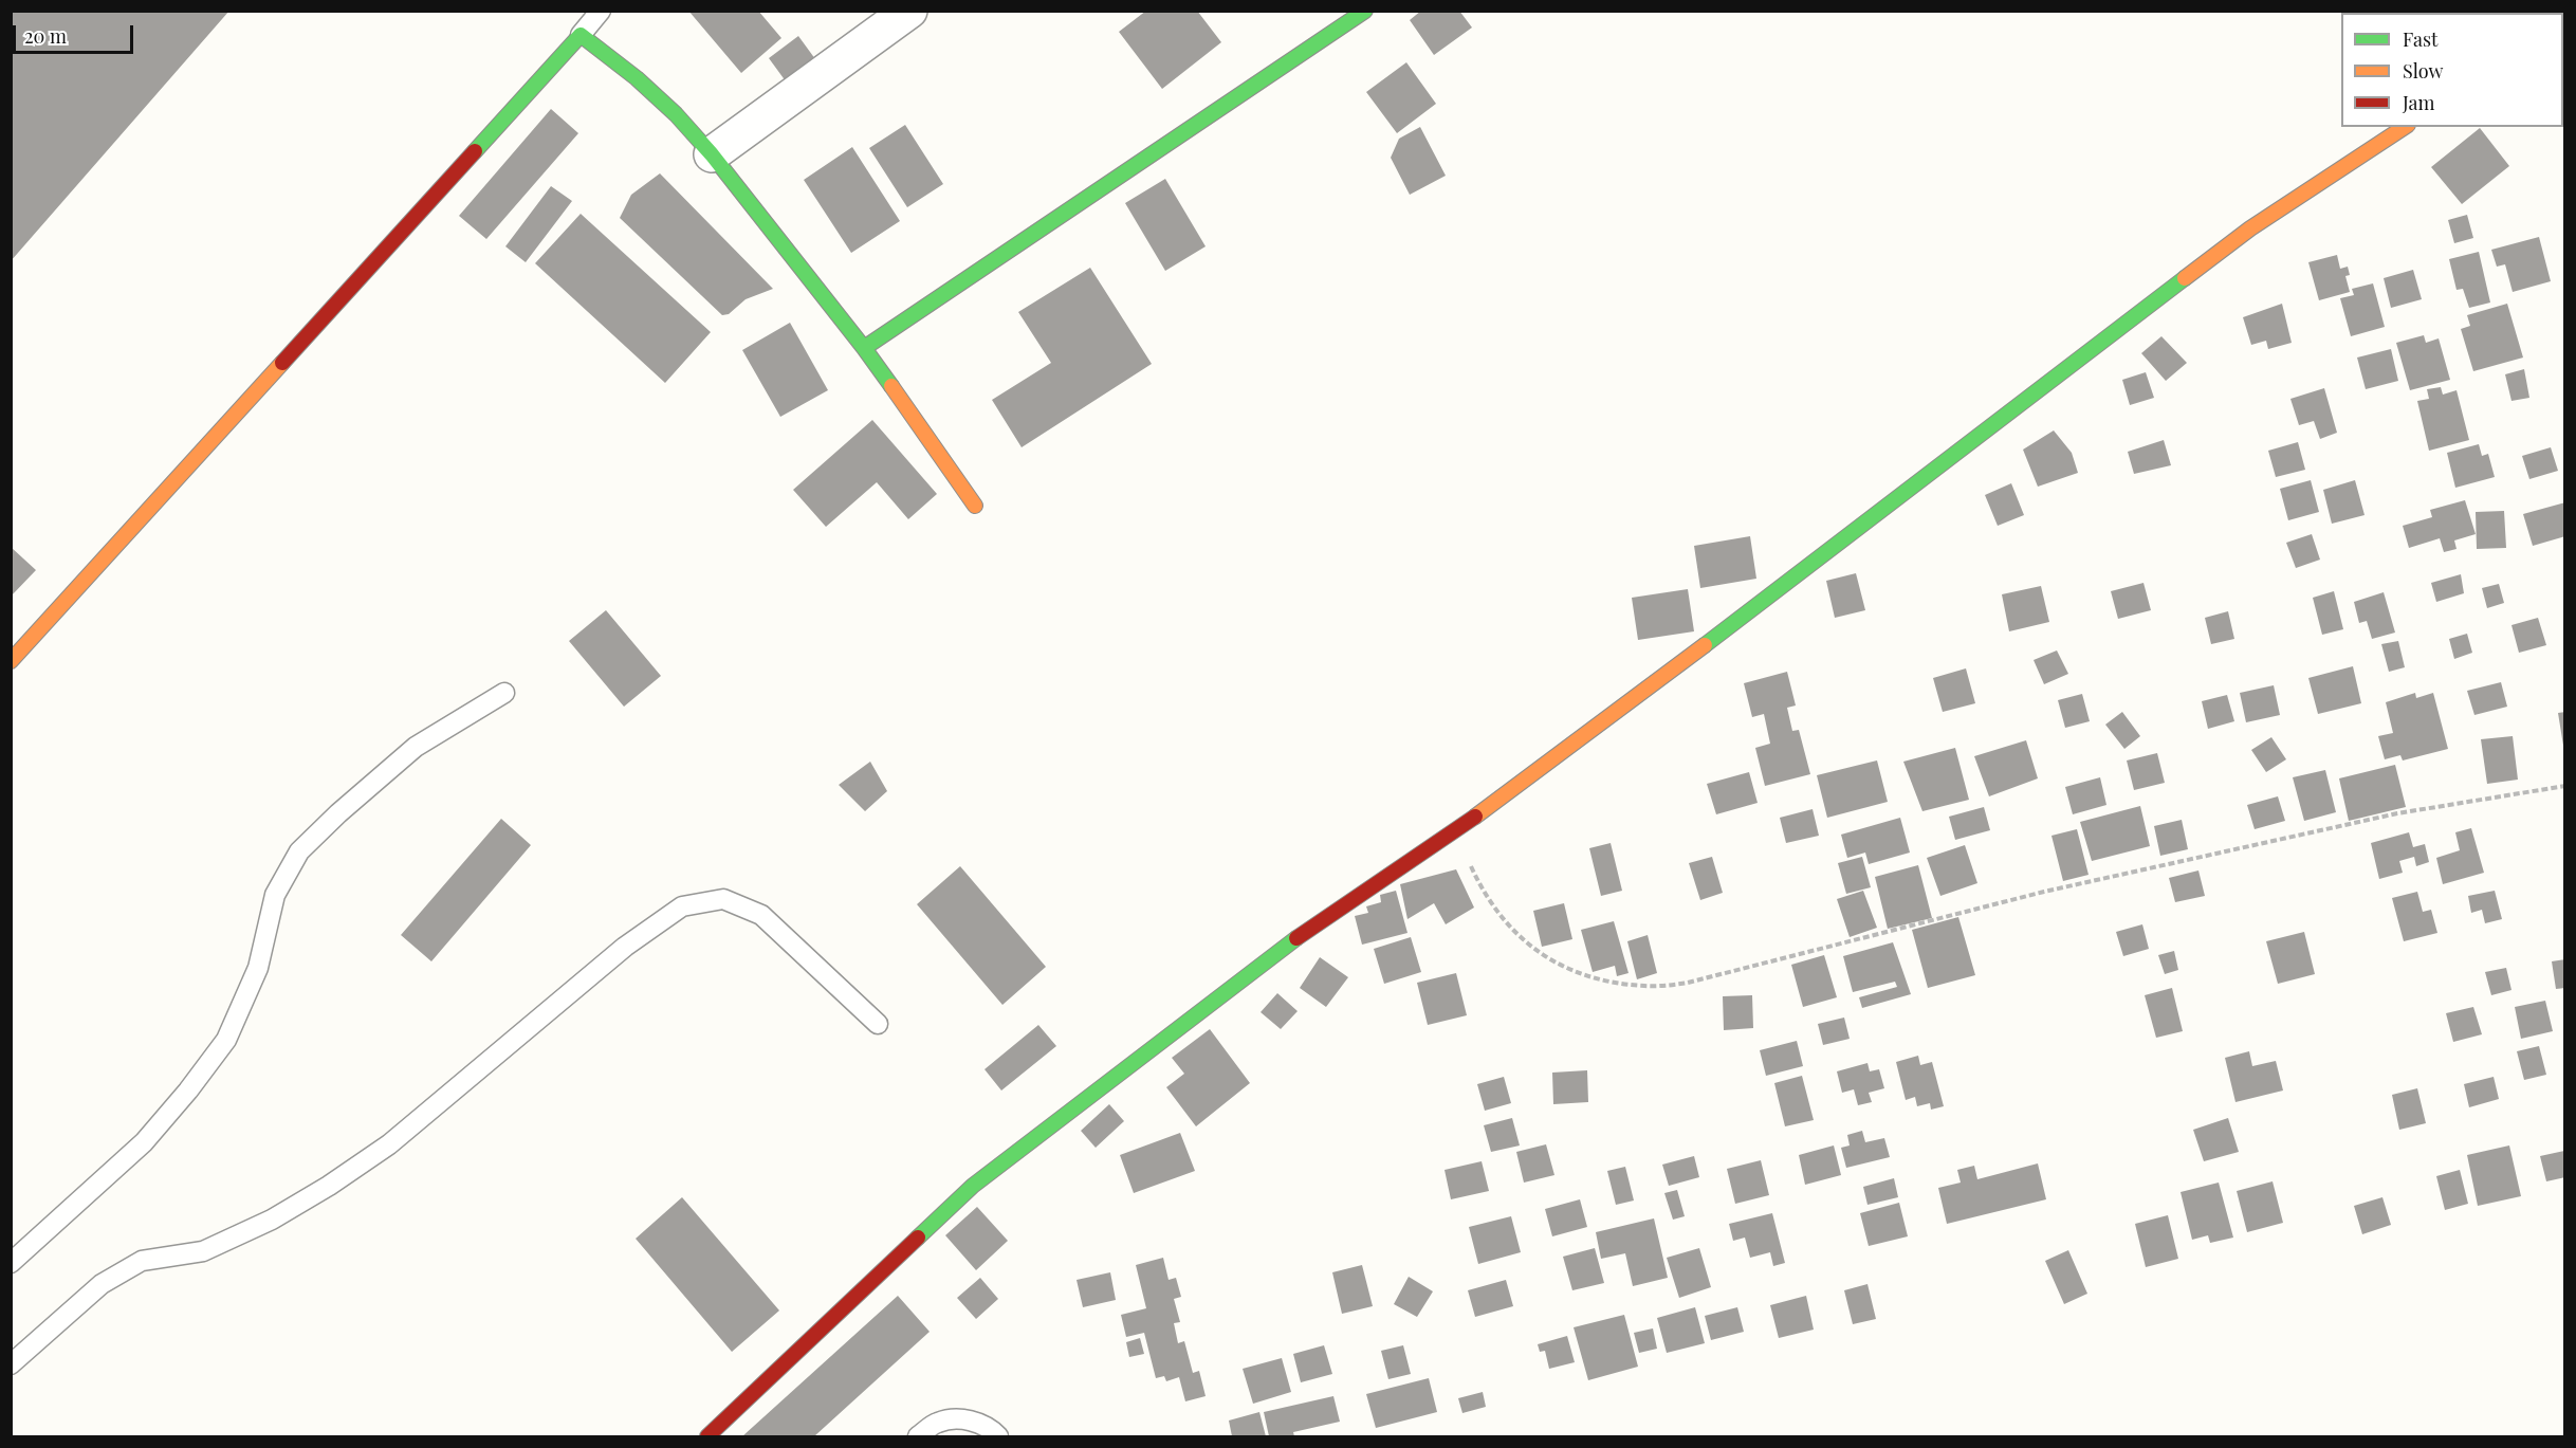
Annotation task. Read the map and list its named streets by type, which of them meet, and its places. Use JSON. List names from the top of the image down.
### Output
{
  "legend": ["Fast", "Slow", "Jam"],
  "scale_bar": "20 m"
}
